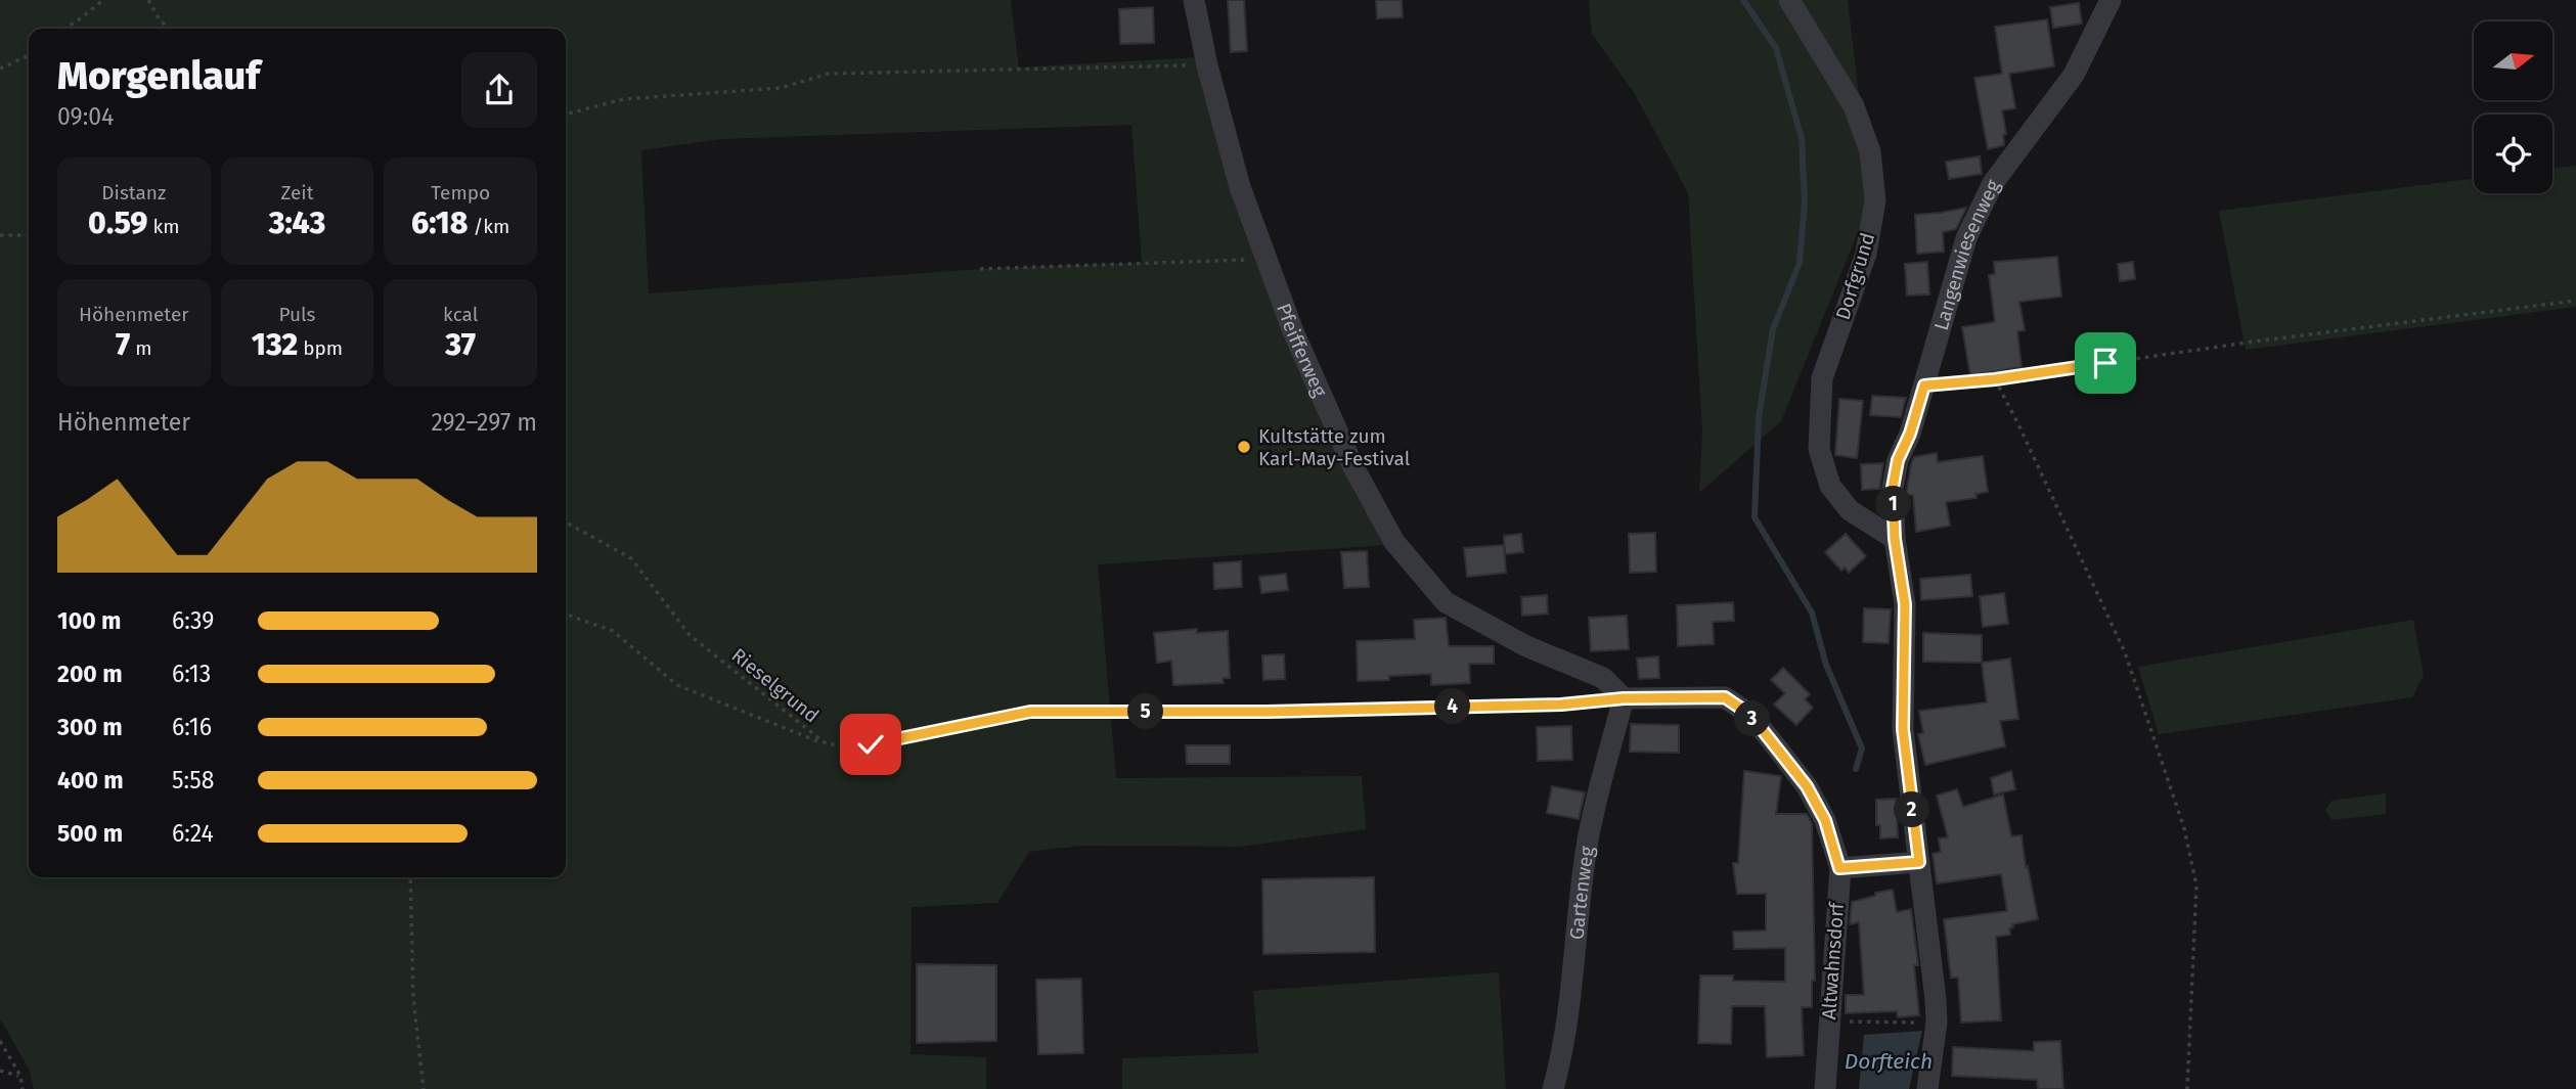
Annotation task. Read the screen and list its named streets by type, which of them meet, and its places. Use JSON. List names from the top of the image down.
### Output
{
  "streets": {
    "street": [
      "Langenwiesenweg",
      "Dorfgrund",
      "Pfeifferweg",
      "Gartenweg",
      "Altwahnsdorf"
    ],
    "path": ["Rieselgrund"]
  },
  "crossings": [
    ["Langenwiesenweg", "Dorfgrund"],
    ["Pfeifferweg", "Gartenweg"]
  ],
  "water": ["Dorfteich"],
  "places": ["Kultstätte zum Karl-May-Festival"],
  "north": "right",
  "page": {
    "heading": ["Morgenlauf", "09:04"],
    "stats": [
      ["Distanz", "0.59 km"],
      ["Zeit", "3:43"],
      ["Tempo", "6:18 /km"],
      ["Höhenmeter", "7 m"],
      ["Puls", "132 bpm"],
      ["kcal", "37"]
    ],
    "chart": ["Höhenmeter", "292–297 m"],
    "pins": [
      "1",
      "4",
      "5",
      "3",
      "2"
    ],
    "list": [
      {
        "name": "100 m",
        "note": "6:39"
      },
      {
        "name": "200 m",
        "note": "6:13"
      },
      {
        "name": "300 m",
        "note": "6:16"
      },
      {
        "name": "400 m",
        "note": "5:58"
      },
      {
        "name": "500 m",
        "note": "6:24"
      }
    ]
  }
}
